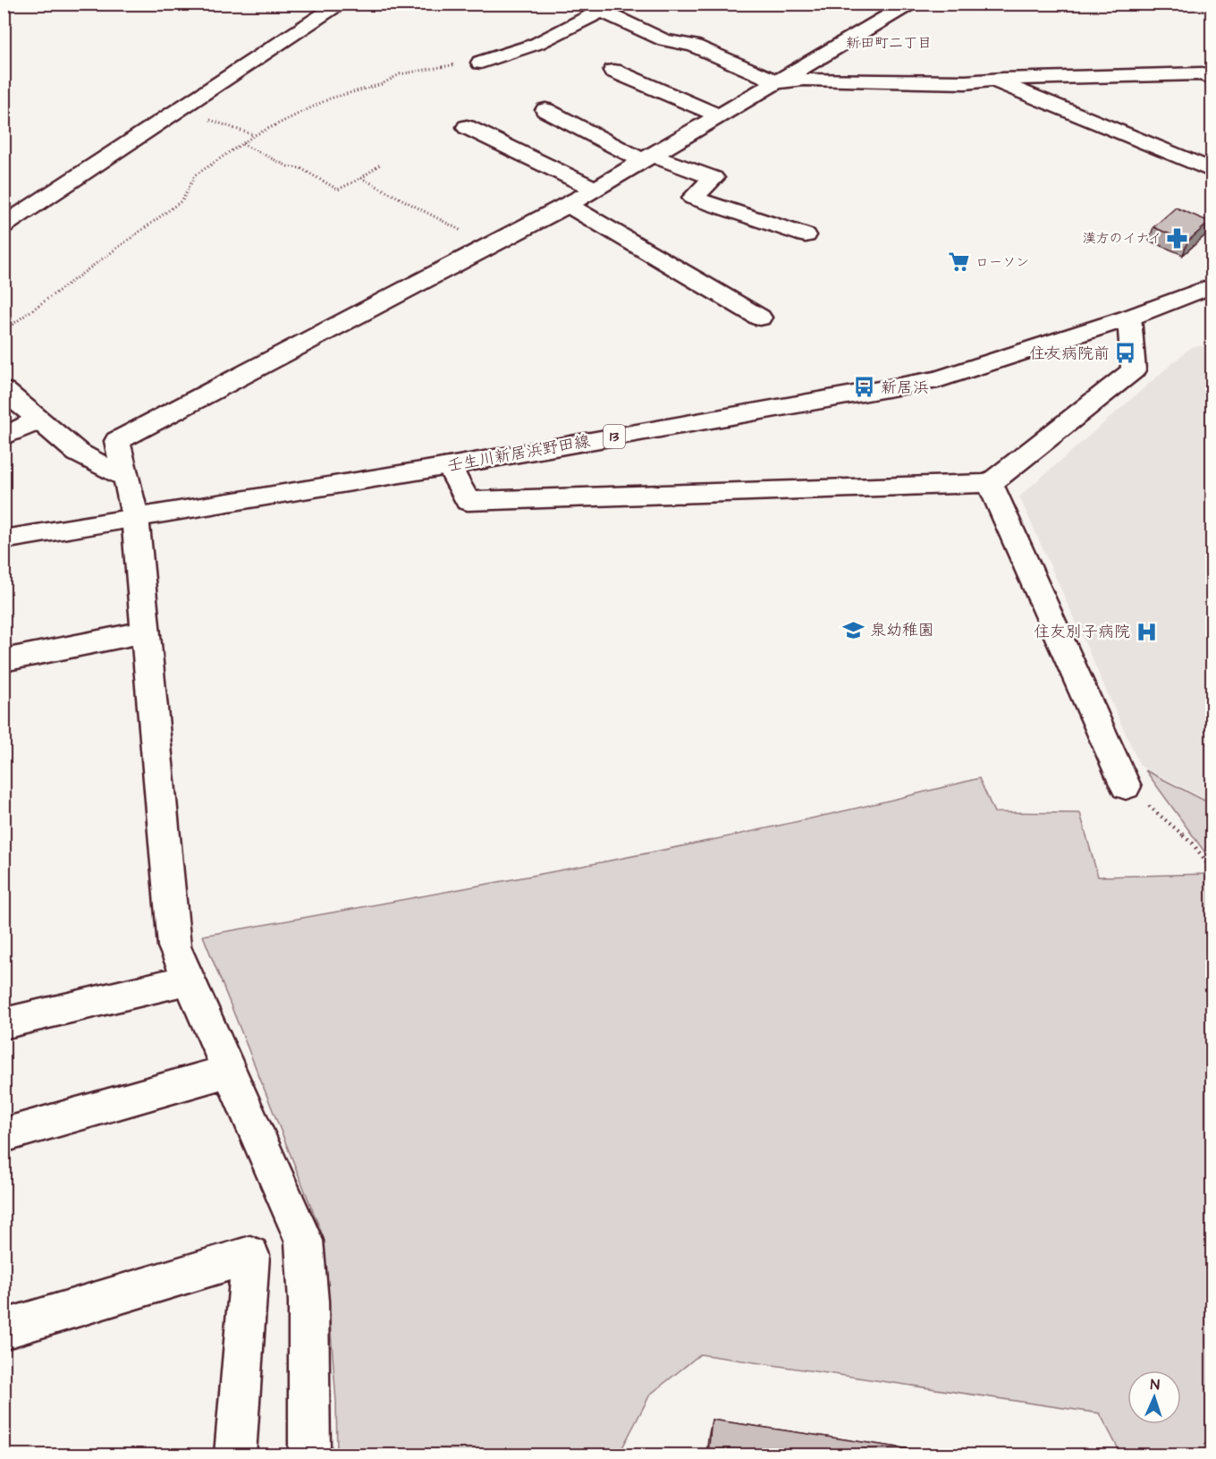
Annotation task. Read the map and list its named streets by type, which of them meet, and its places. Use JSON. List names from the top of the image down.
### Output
{
  "streets": {
    "street": ["13", "壬生川新居浜野田線"]
  },
  "districts": ["新田町二丁目"],
  "places": {
    "pharmacy": ["漢方のイナイ"],
    "supermarket": ["ローソン"],
    "bus stop": ["住友病院前", "新居浜"],
    "school or university": ["泉幼稚園"],
    "hospital": ["住友別子病院"]
  },
  "north": "top"
}
